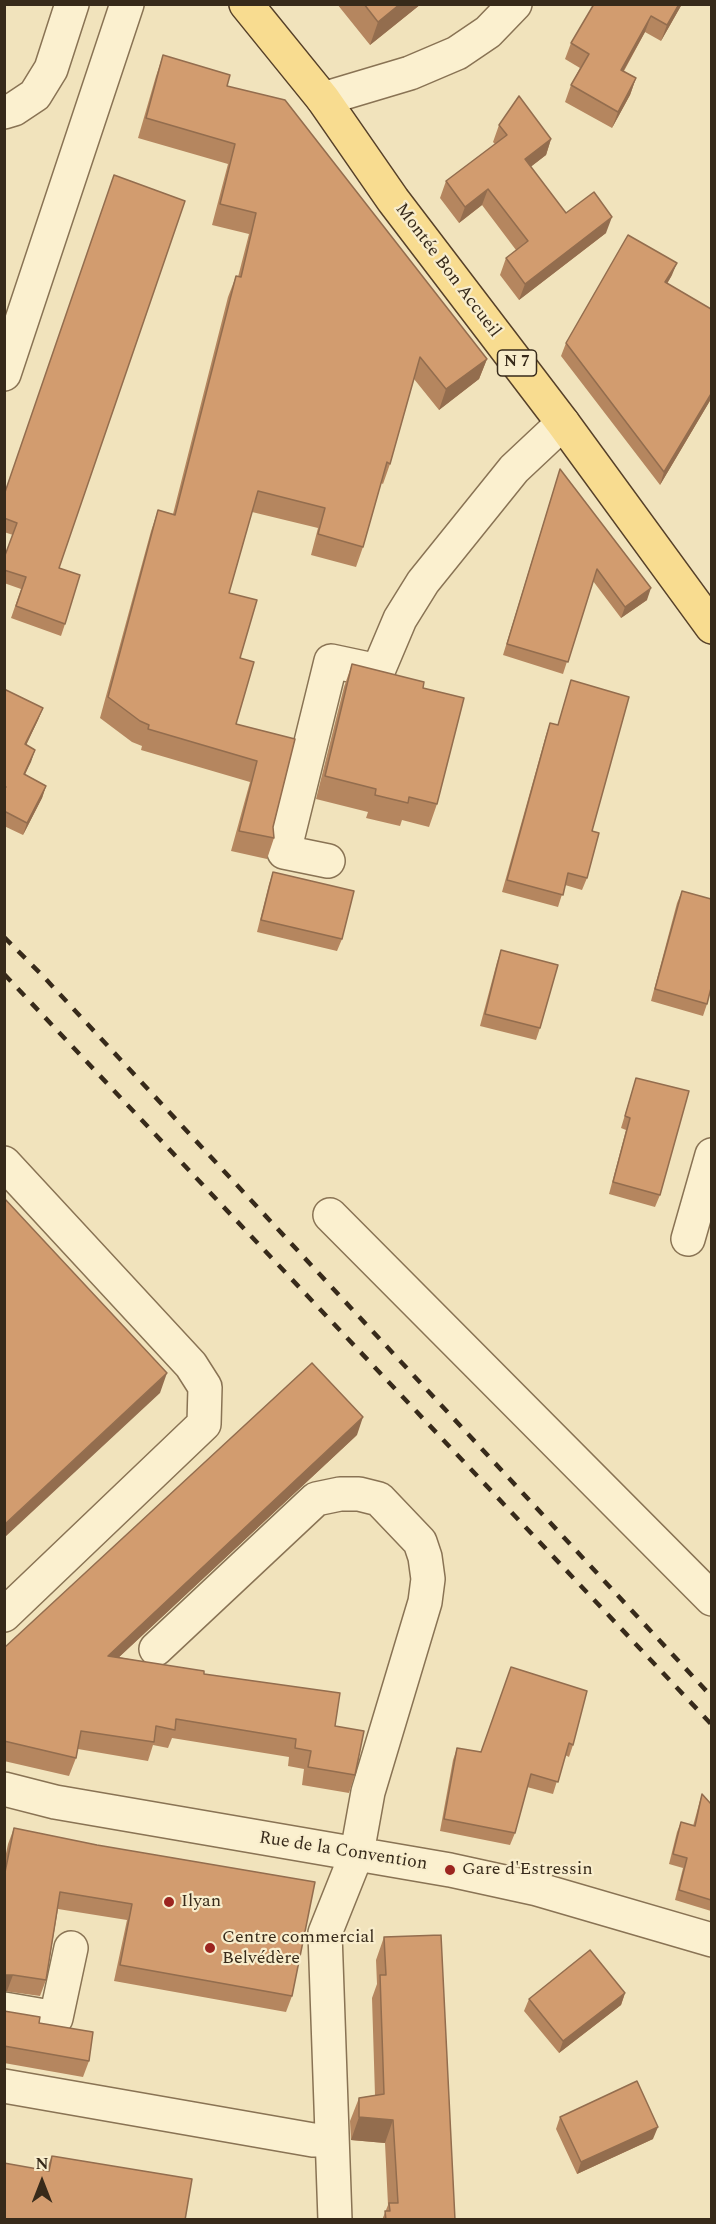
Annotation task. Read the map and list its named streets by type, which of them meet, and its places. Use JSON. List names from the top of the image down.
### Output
{
  "streets": {
    "main road": ["Montée Bon Accueil", "N 7"],
    "street": ["Rue de la Convention"]
  },
  "places": ["Gare d'Estressin", "Ilyan", "Centre commercial Belvédère"],
  "north": "top"
}
